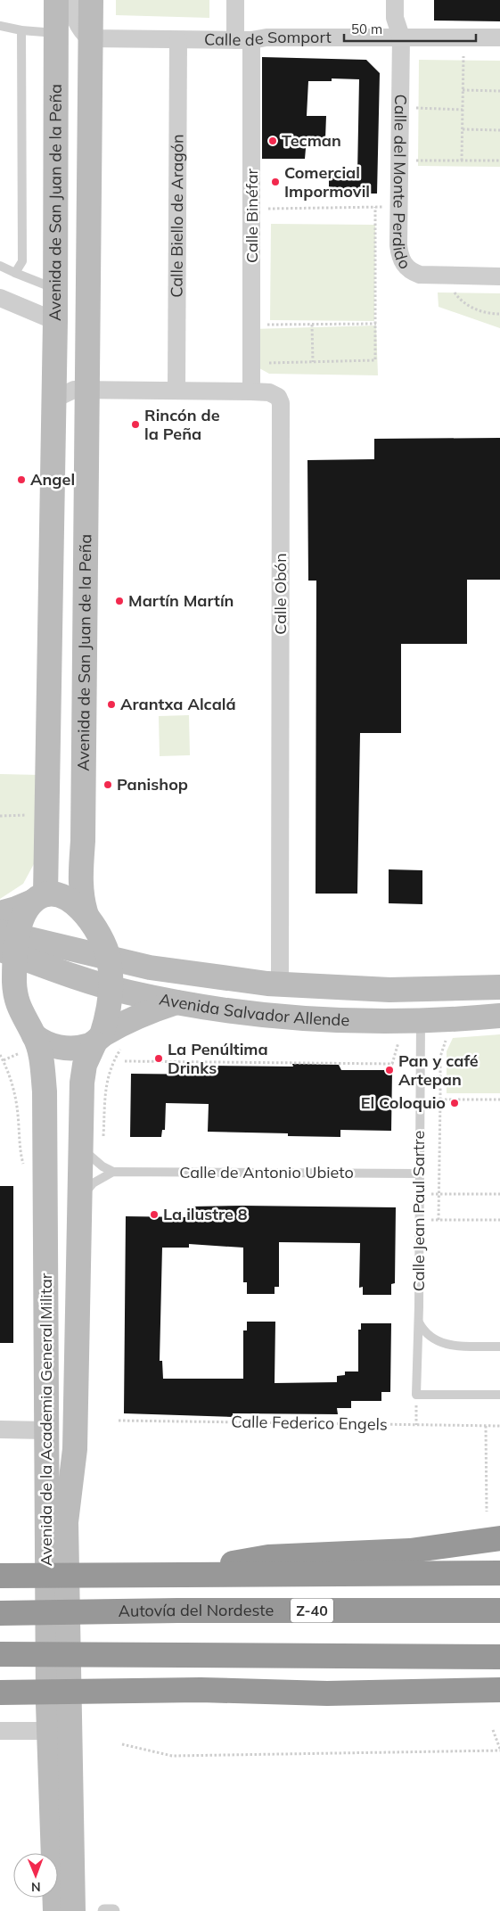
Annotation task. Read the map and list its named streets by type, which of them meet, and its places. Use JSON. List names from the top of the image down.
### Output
{
  "streets": {
    "highway": ["Autovía del Nordeste", "Z-40"],
    "main road": ["Avenida de San Juan de la Peña", "Avenida Salvador Allende", "Avenida de la Academia General Militar"],
    "street": [
      "Calle de Somport",
      "Calle del Monte Perdido",
      "Calle Biello de Aragón",
      "Calle Binéfar",
      "Calle Obón"
    ],
    "lane": ["Calle de Antonio Ubieto", "Calle Jean Paul Sartre"],
    "path": ["Calle Federico Engels"]
  },
  "crossings": [
    ["Calle de Somport", "Calle del Monte Perdido"],
    ["Calle de Somport", "Avenida de San Juan de la Peña"],
    ["Calle de Somport", "Calle Biello de Aragón"],
    ["Calle de Somport", "Calle Binéfar"],
    ["Avenida de San Juan de la Peña", "Calle Obón"],
    ["Avenida de San Juan de la Peña", "Avenida Salvador Allende"],
    ["Avenida de San Juan de la Peña", "Avenida de la Academia General Militar"],
    ["Calle Biello de Aragón", "Calle Obón"],
    ["Calle Binéfar", "Calle Obón"],
    ["Calle Obón", "Avenida Salvador Allende"],
    ["Avenida Salvador Allende", "Calle Jean Paul Sartre"],
    ["Avenida Salvador Allende", "Avenida de la Academia General Militar"],
    ["Calle de Antonio Ubieto", "Calle Jean Paul Sartre"]
  ],
  "places": [
    "Tecman",
    "Comercial Impormovil",
    "Rincón de la Peña",
    "Angel",
    "Martín Martín",
    "Arantxa Alcalá",
    "Panishop",
    "La Penúltima Drinks",
    "Pan y café Artepan",
    "El Coloquio",
    "La ilustre 8"
  ],
  "scale_bar": "50 m",
  "north": "bottom"
}
